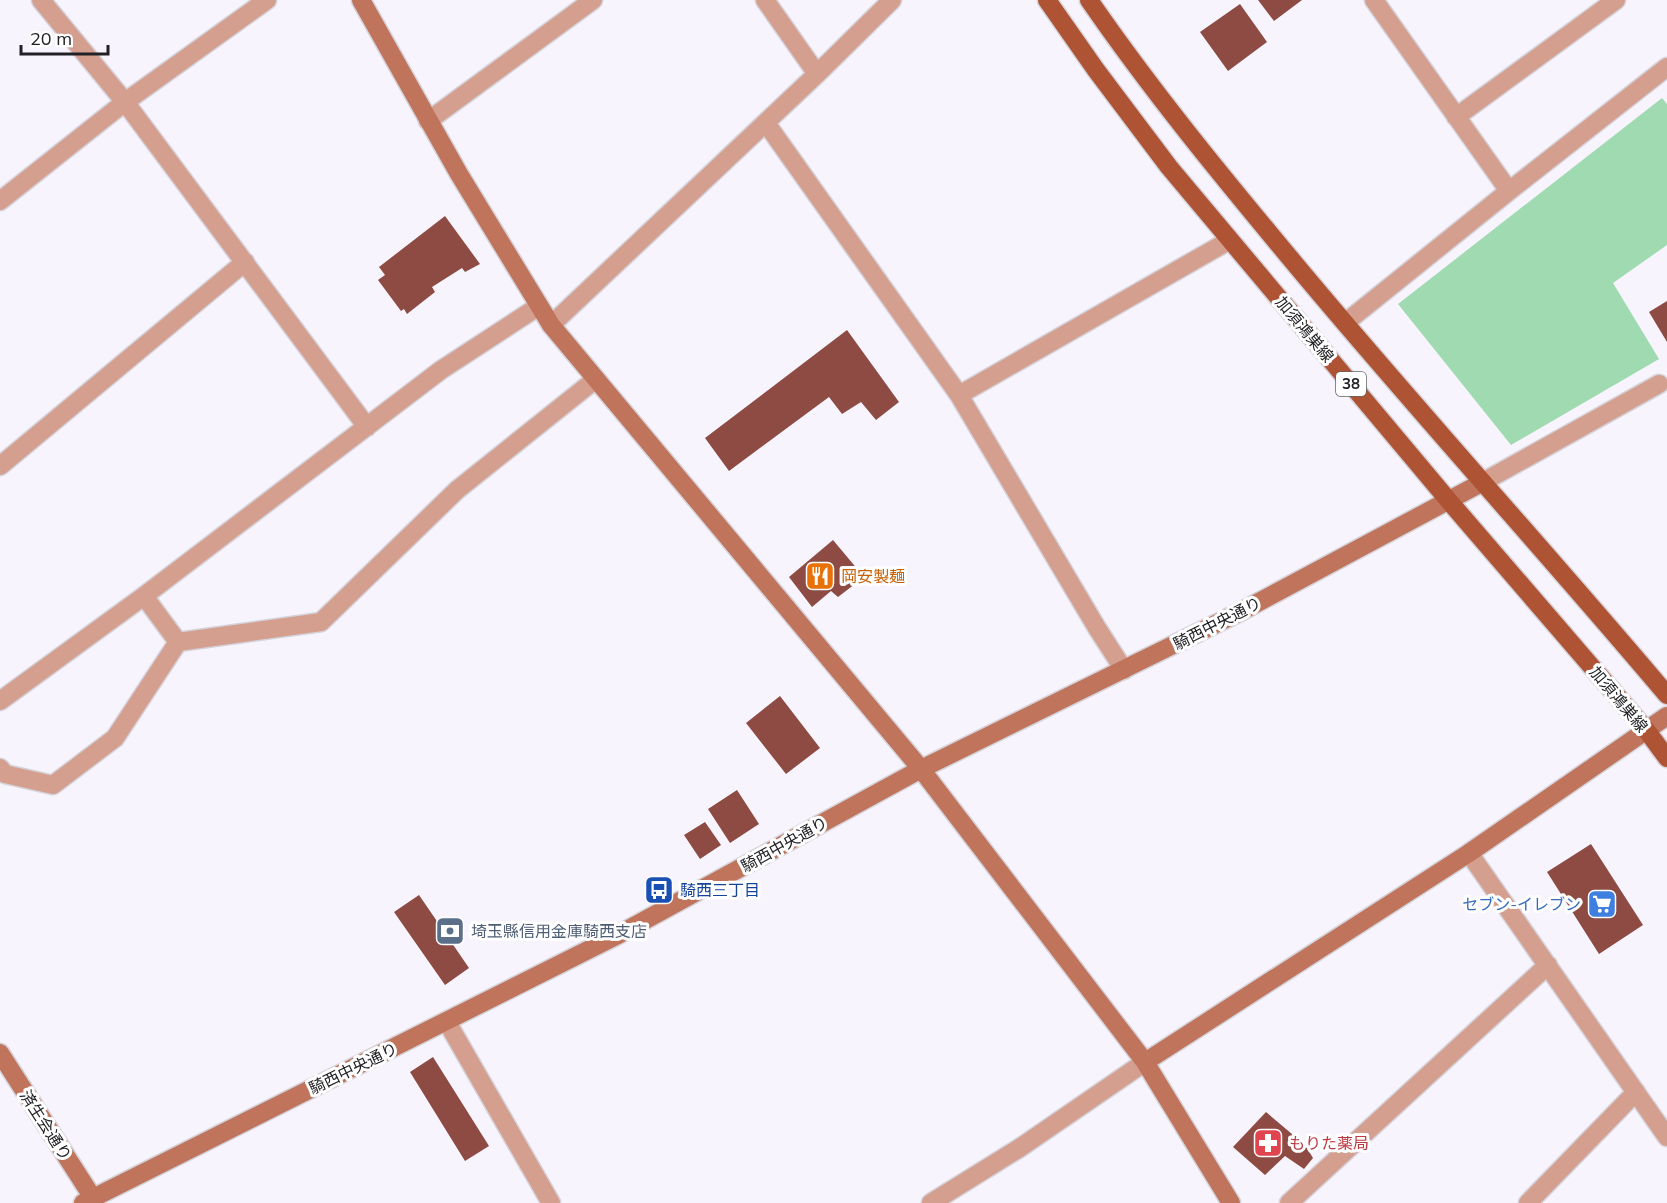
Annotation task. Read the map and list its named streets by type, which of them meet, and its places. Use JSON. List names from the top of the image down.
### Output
{
  "streets": {
    "main road": ["加須鴻巣線", "38"],
    "street": ["騎西中央通り", "済生会通り"]
  },
  "crossings": [
    ["加須鴻巣線", "騎西中央通り"],
    ["騎西中央通り", "済生会通り"]
  ],
  "places": {
    "restaurant": ["岡安製麺"],
    "bus stop": ["騎西三丁目"],
    "supermarket": ["セブン-イレブン"],
    "bank": ["埼玉縣信用金庫騎西支店"],
    "pharmacy": ["もりた薬局"]
  },
  "scale_bar": "20 m"
}
